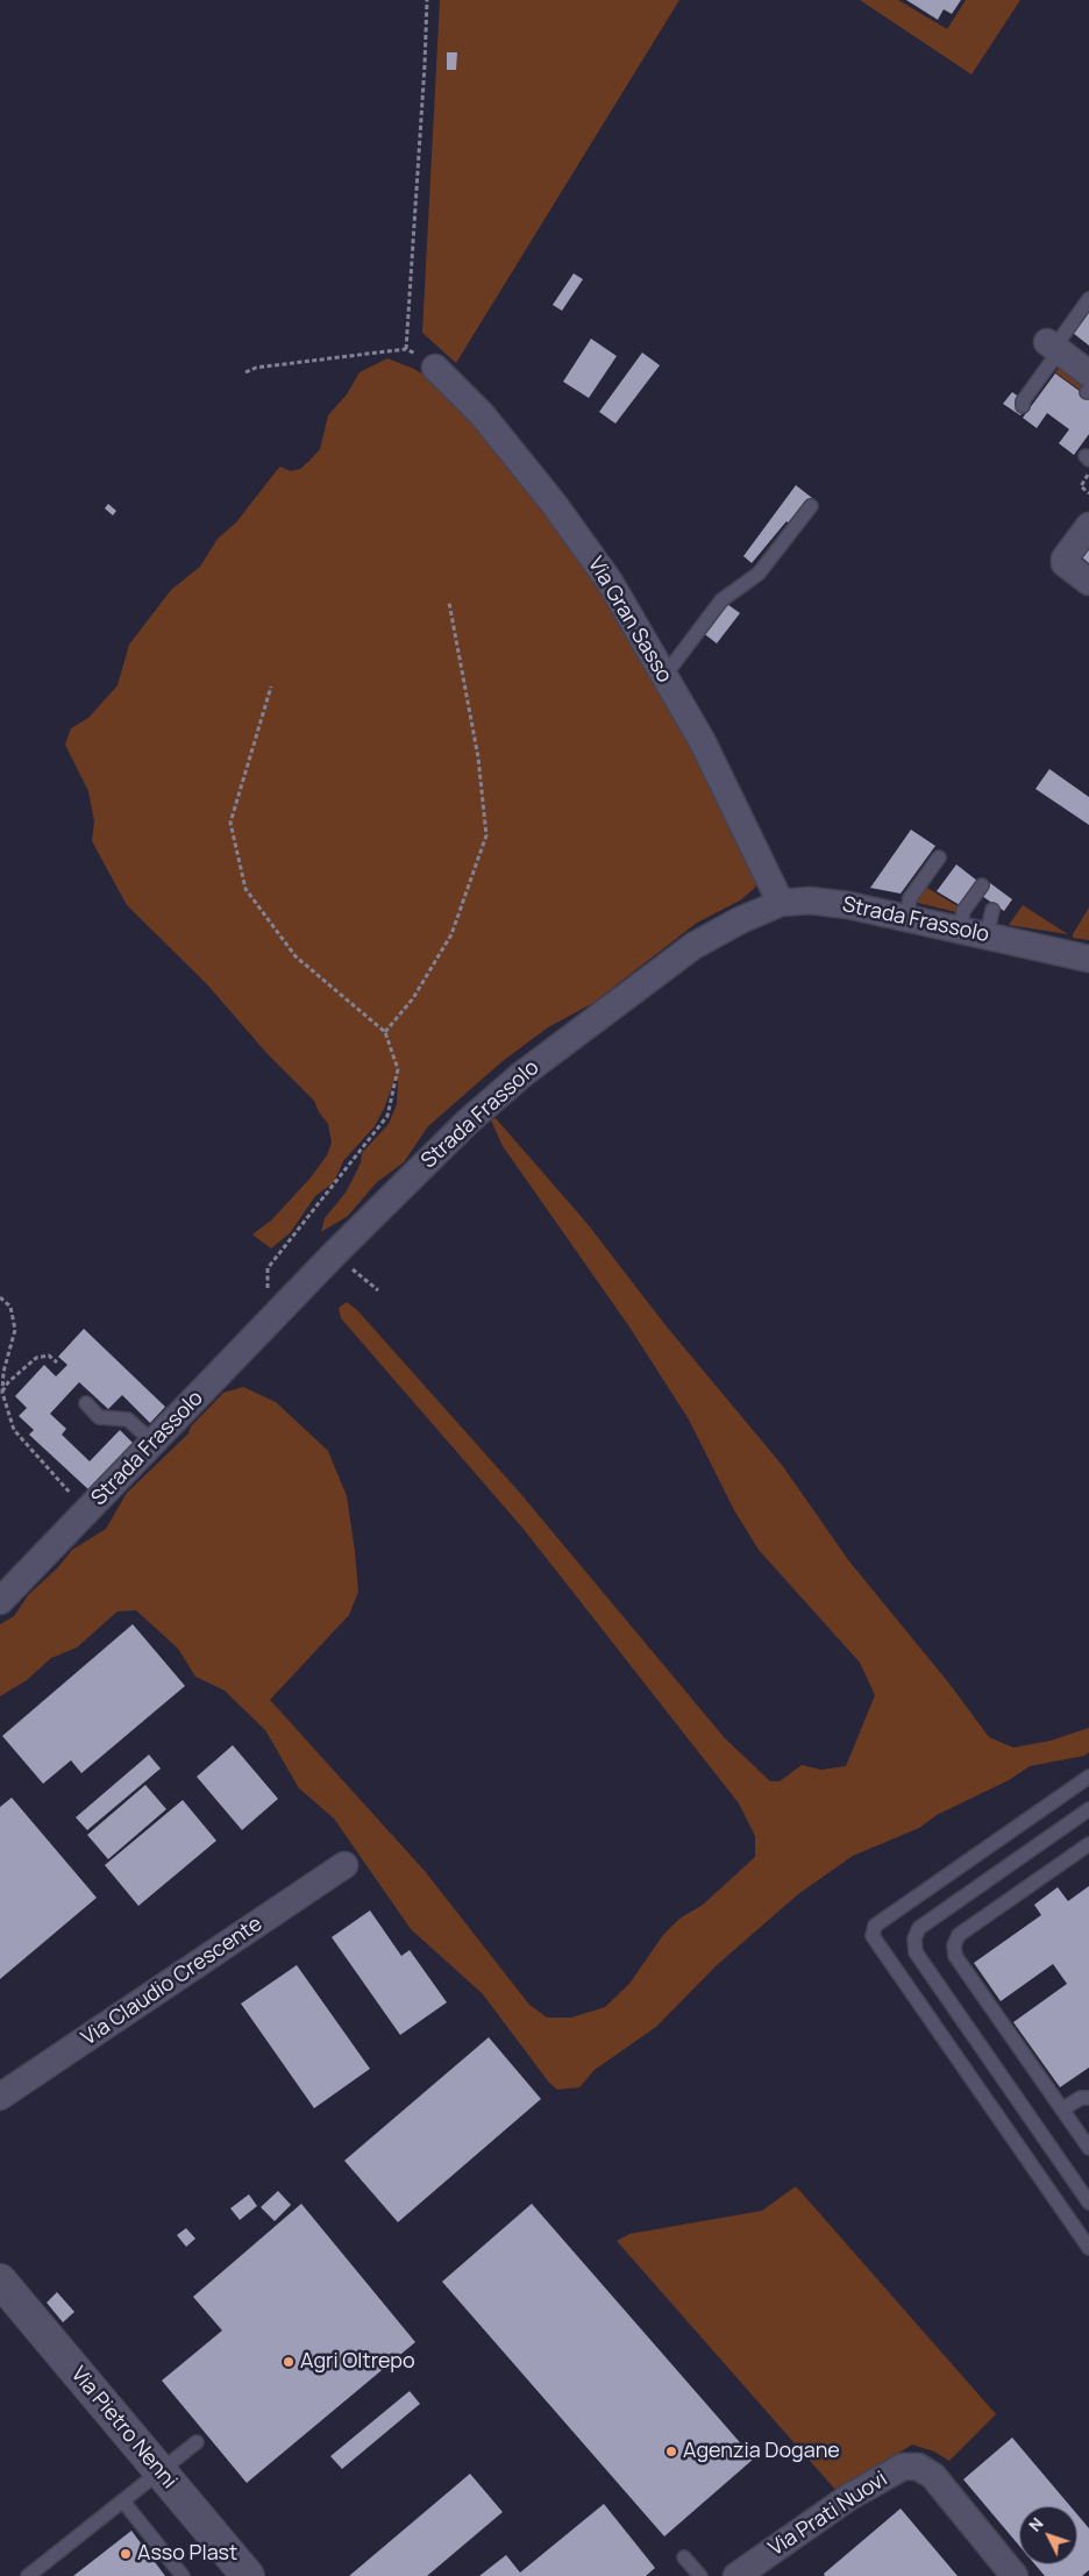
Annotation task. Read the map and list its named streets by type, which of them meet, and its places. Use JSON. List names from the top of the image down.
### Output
{
  "streets": {
    "street": [
      "Via Gran Sasso",
      "Strada Frassolo",
      "Via Claudio Crescente",
      "Via Pietro Nenni",
      "Via Prati Nuovi"
    ]
  },
  "crossings": [
    ["Via Gran Sasso", "Strada Frassolo"]
  ],
  "places": ["Agri Oltrepo", "Agenzia Dogane", "Asso Plast"],
  "north": "top left"
}
